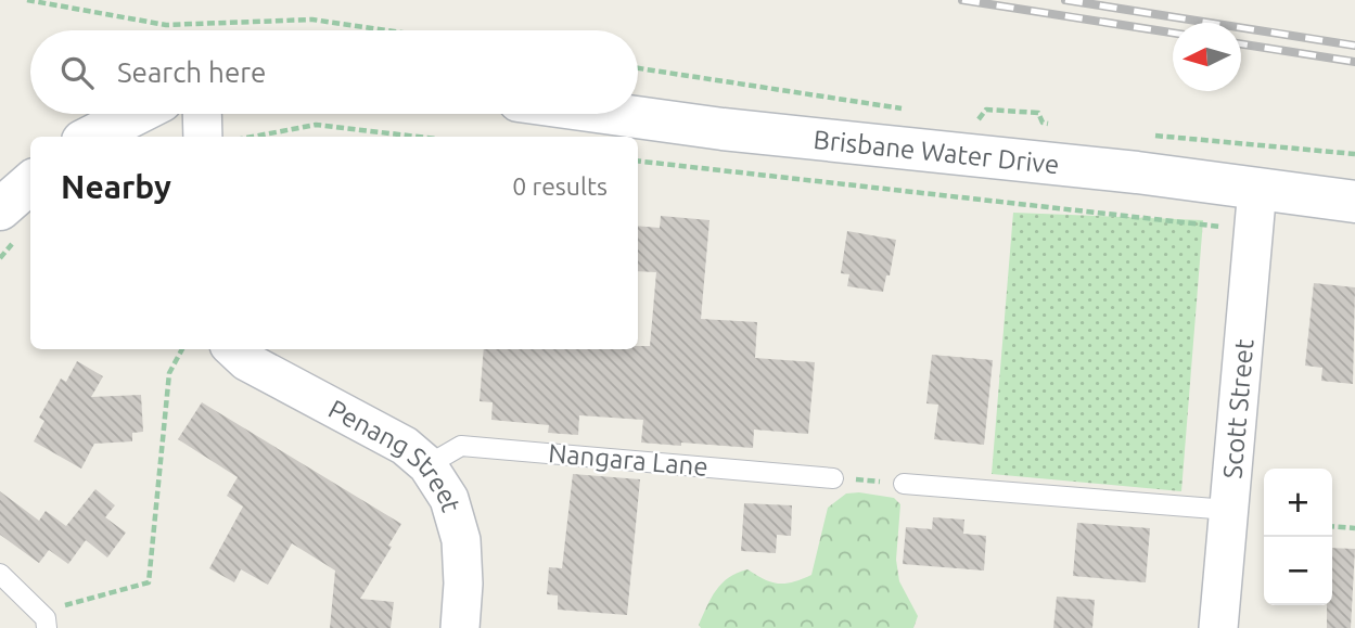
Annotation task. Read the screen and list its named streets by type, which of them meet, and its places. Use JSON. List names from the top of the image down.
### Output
{
  "streets": {
    "main road": ["Brisbane Water Drive"],
    "street": ["Scott Street", "Penang Street"],
    "lane": ["Nangara Lane"]
  },
  "crossings": [
    ["Brisbane Water Drive", "Scott Street"],
    ["Nangara Lane", "Penang Street"]
  ],
  "north": "left",
  "page": {
    "search": "Search here",
    "heading": ["Nearby", "0 results"],
    "map_buttons": ["+", "−"]
  }
}
